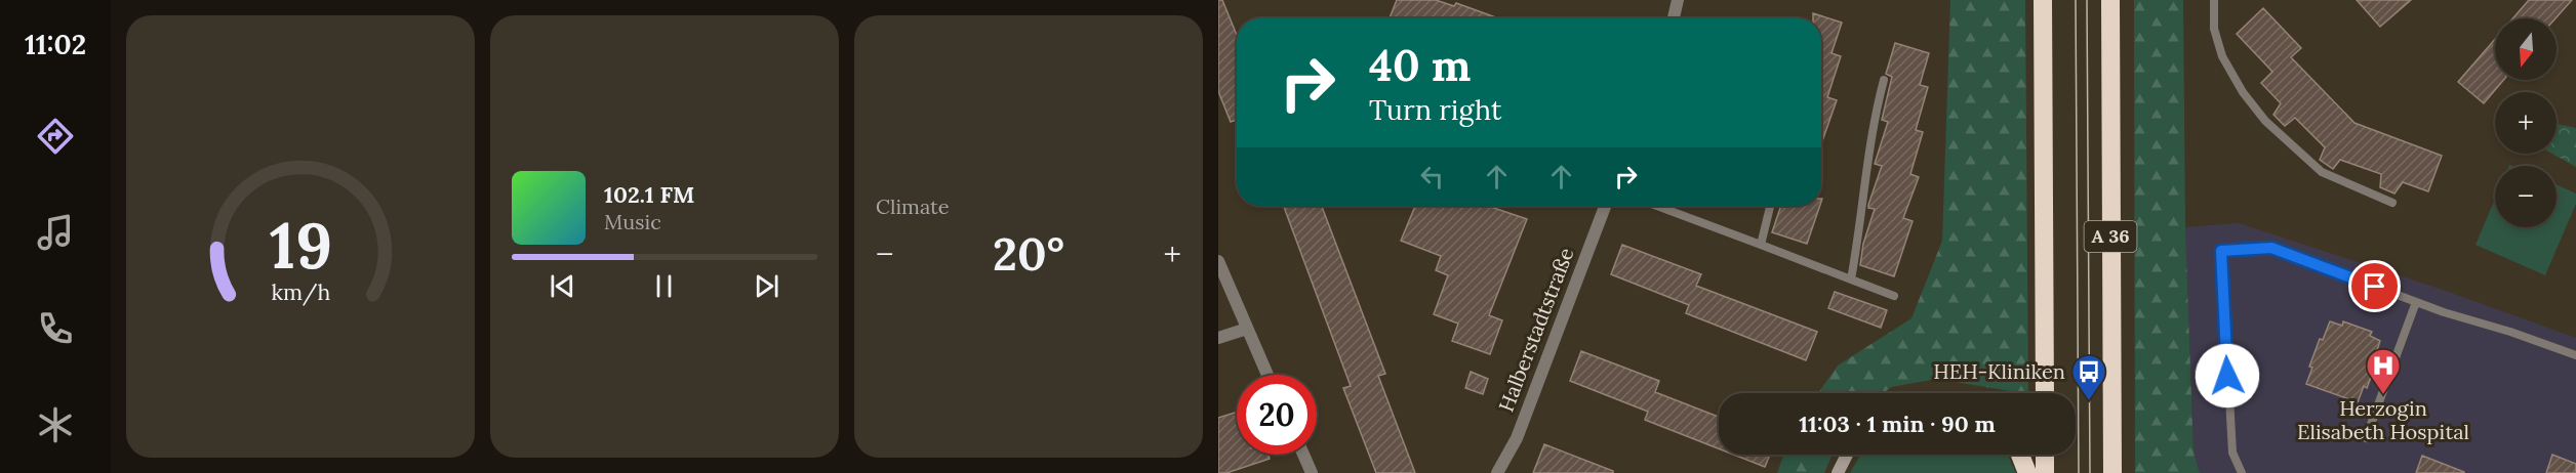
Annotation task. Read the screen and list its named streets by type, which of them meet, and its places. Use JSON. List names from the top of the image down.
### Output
{
  "streets": {
    "highway": ["A 36"],
    "street": ["Halberstadtstraße"]
  },
  "places": {
    "hospital": ["Herzogin Elisabeth Hospital"],
    "bus stop": ["HEH-Kliniken"]
  },
  "north": "bottom",
  "page": {
    "tabs": "11:02",
    "tile": "Climate",
    "map_buttons": ["+", "−"],
    "turn": ["40 m", "Turn right"],
    "song": ["102.1 FM", "Music"],
    "heat": ["−", "20°", "+"],
    "limit": "20",
    "trip": "11:03 · 1 min · 90 m",
    "gauge": ["19", "km/h"]
  }
}
